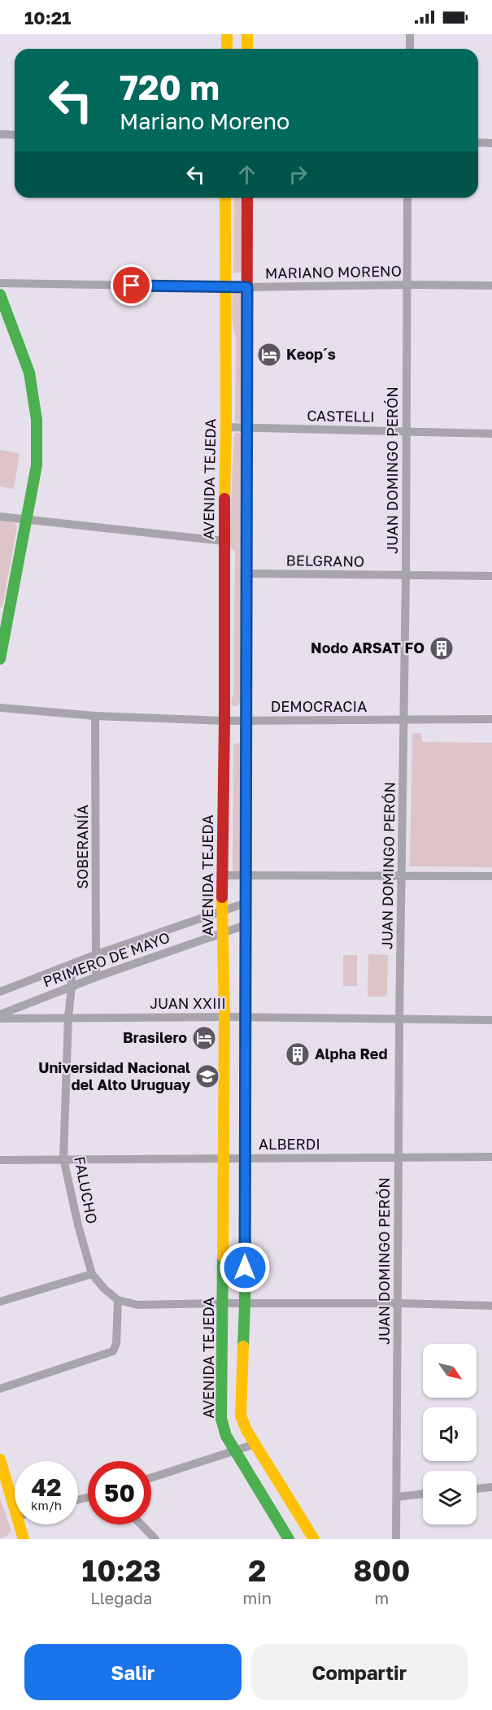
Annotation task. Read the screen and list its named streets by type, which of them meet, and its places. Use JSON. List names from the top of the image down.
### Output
{
  "streets": {
    "main road": ["AVENIDA TEJEDA"],
    "street": [
      "MARIANO MORENO",
      "CASTELLI",
      "JUAN DOMINGO PERÓN",
      "BELGRANO",
      "DEMOCRACIA",
      "SOBERANÍA",
      "PRIMERO DE MAYO",
      "JUAN XXIII",
      "ALBERDI",
      "FALUCHO"
    ]
  },
  "crossings": [
    ["MARIANO MORENO", "JUAN DOMINGO PERÓN"],
    ["MARIANO MORENO", "AVENIDA TEJEDA"],
    ["CASTELLI", "JUAN DOMINGO PERÓN"],
    ["CASTELLI", "AVENIDA TEJEDA"],
    ["JUAN DOMINGO PERÓN", "BELGRANO"],
    ["JUAN DOMINGO PERÓN", "DEMOCRACIA"],
    ["JUAN DOMINGO PERÓN", "JUAN XXIII"],
    ["JUAN DOMINGO PERÓN", "ALBERDI"],
    ["AVENIDA TEJEDA", "DEMOCRACIA"],
    ["AVENIDA TEJEDA", "PRIMERO DE MAYO"],
    ["AVENIDA TEJEDA", "JUAN XXIII"],
    ["AVENIDA TEJEDA", "ALBERDI"],
    ["DEMOCRACIA", "SOBERANÍA"],
    ["SOBERANÍA", "PRIMERO DE MAYO"],
    ["PRIMERO DE MAYO", "FALUCHO"],
    ["JUAN XXIII", "FALUCHO"],
    ["ALBERDI", "FALUCHO"]
  ],
  "places": {
    "hotel": ["Keop´s", "Brasilero"],
    "building": ["Nodo ARSAT FO", "Alpha Red"],
    "school or university": ["Universidad Nacional del Alto Uruguay"]
  },
  "north": "bottom right",
  "page": {
    "status": "10:21",
    "turn": ["720 m", "Mariano Moreno"],
    "speed": "42 km/h",
    "limit": "50",
    "eta": [
      "10:23",
      "Llegada",
      "2",
      "min",
      "800",
      "m"
    ],
    "buttons": ["Salir", "Compartir"]
  }
}
